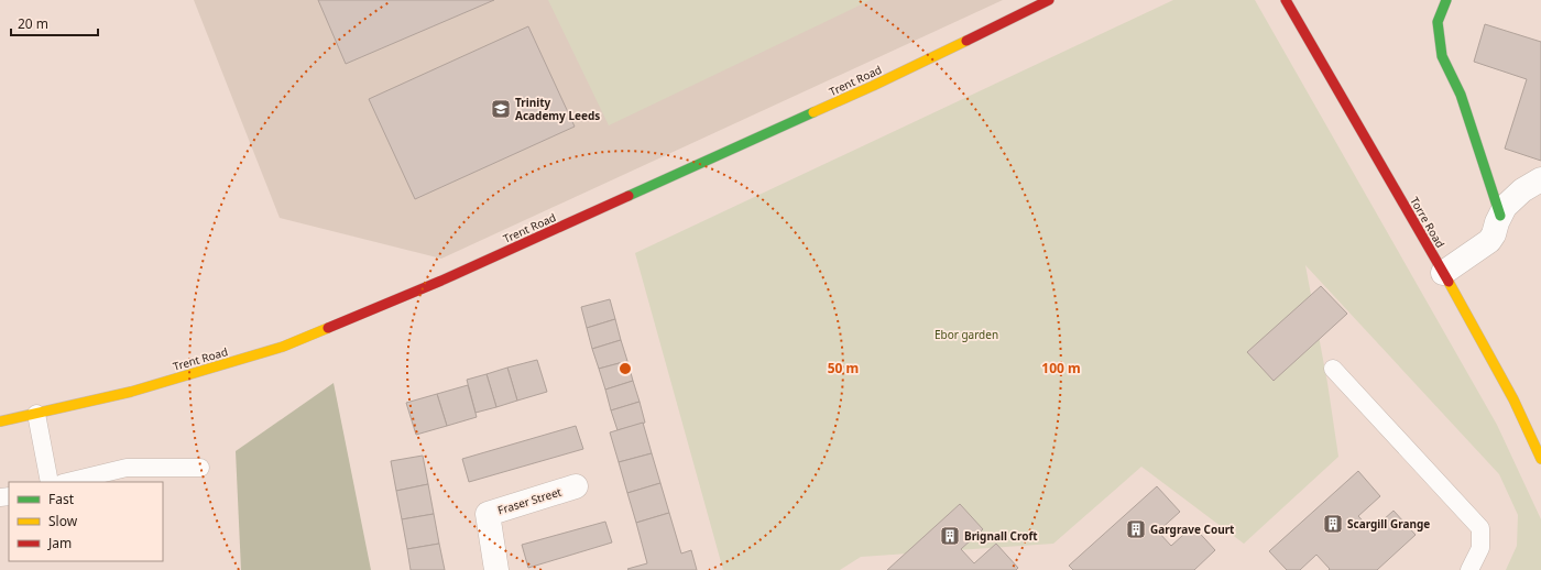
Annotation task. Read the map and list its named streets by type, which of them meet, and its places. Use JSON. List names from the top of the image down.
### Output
{
  "streets": {
    "street": ["Trent Road", "Torre Road", "Fraser Street"]
  },
  "parks": ["Ebor garden"],
  "places": {
    "school or university": ["Trinity Academy Leeds"],
    "building": ["Scargill Grange", "Gargrave Court", "Brignall Croft"]
  },
  "legend": ["Fast", "Slow", "Jam"],
  "scale_bar": "20 m",
  "rings": ["50 m", "100 m"]
}
